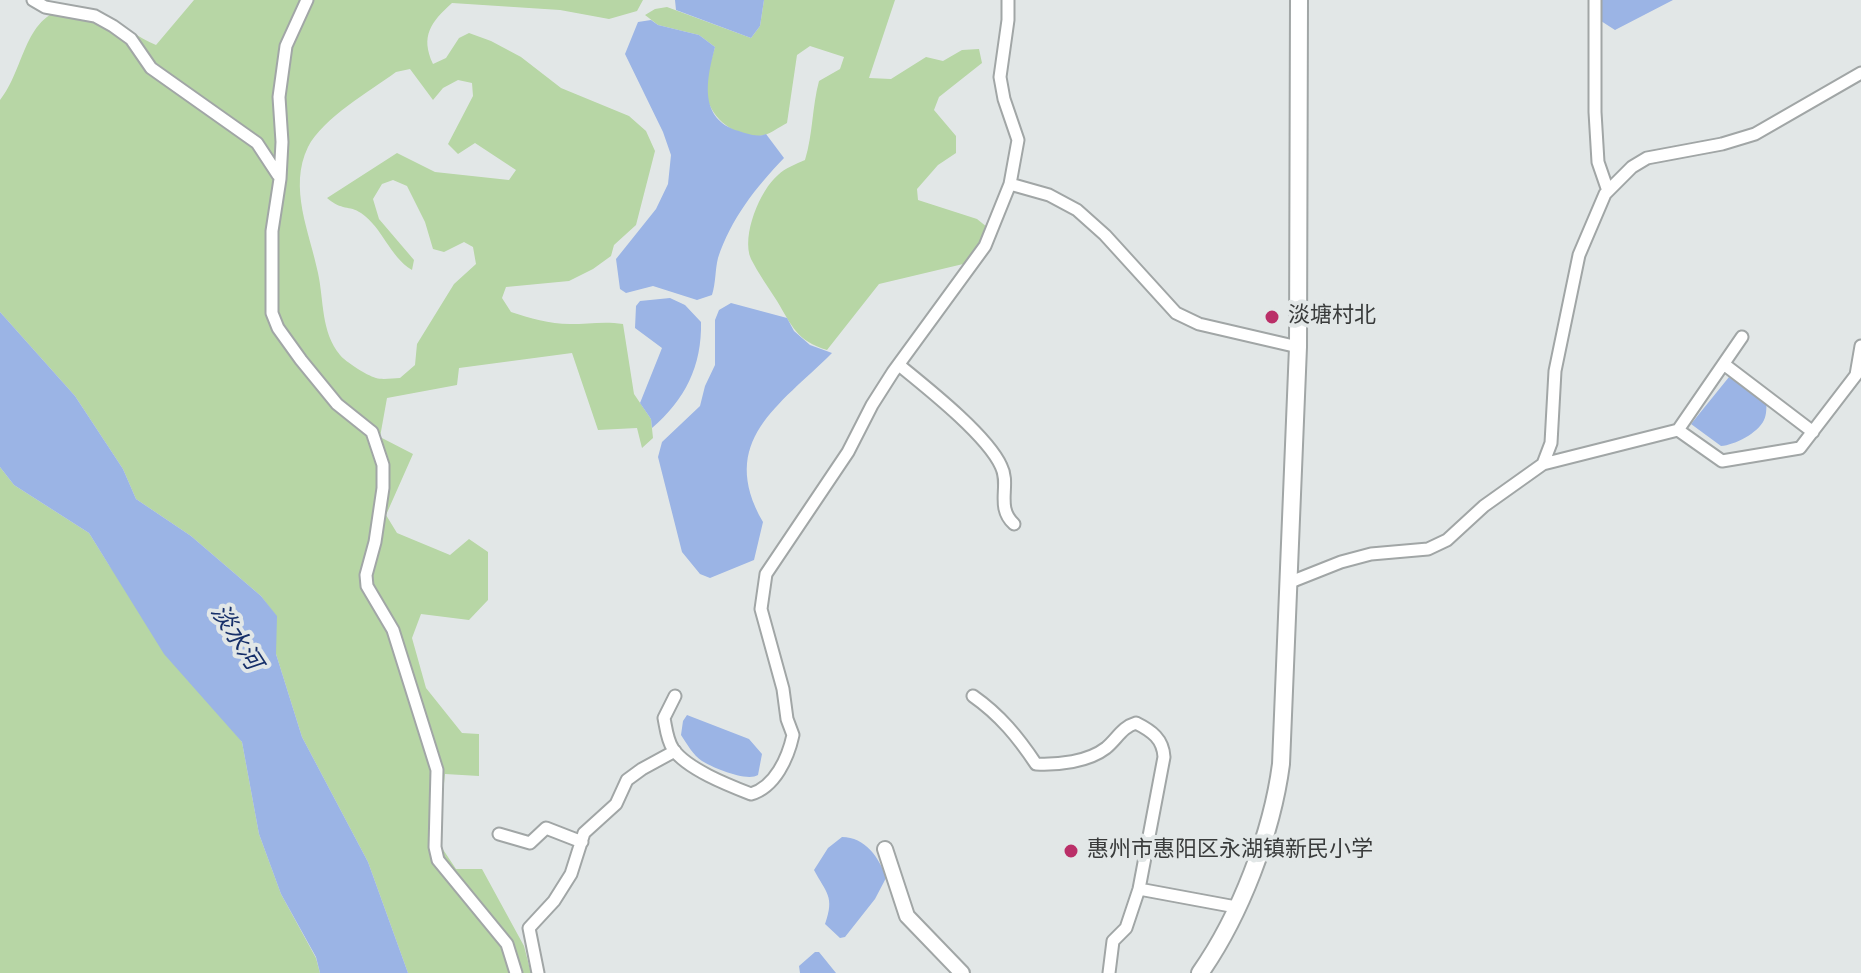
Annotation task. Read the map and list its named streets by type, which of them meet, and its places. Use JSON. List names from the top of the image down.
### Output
{
  "water": ["淡水河"],
  "places": ["淡塘村北", "惠州市惠阳区永湖镇新民小学"]
}
